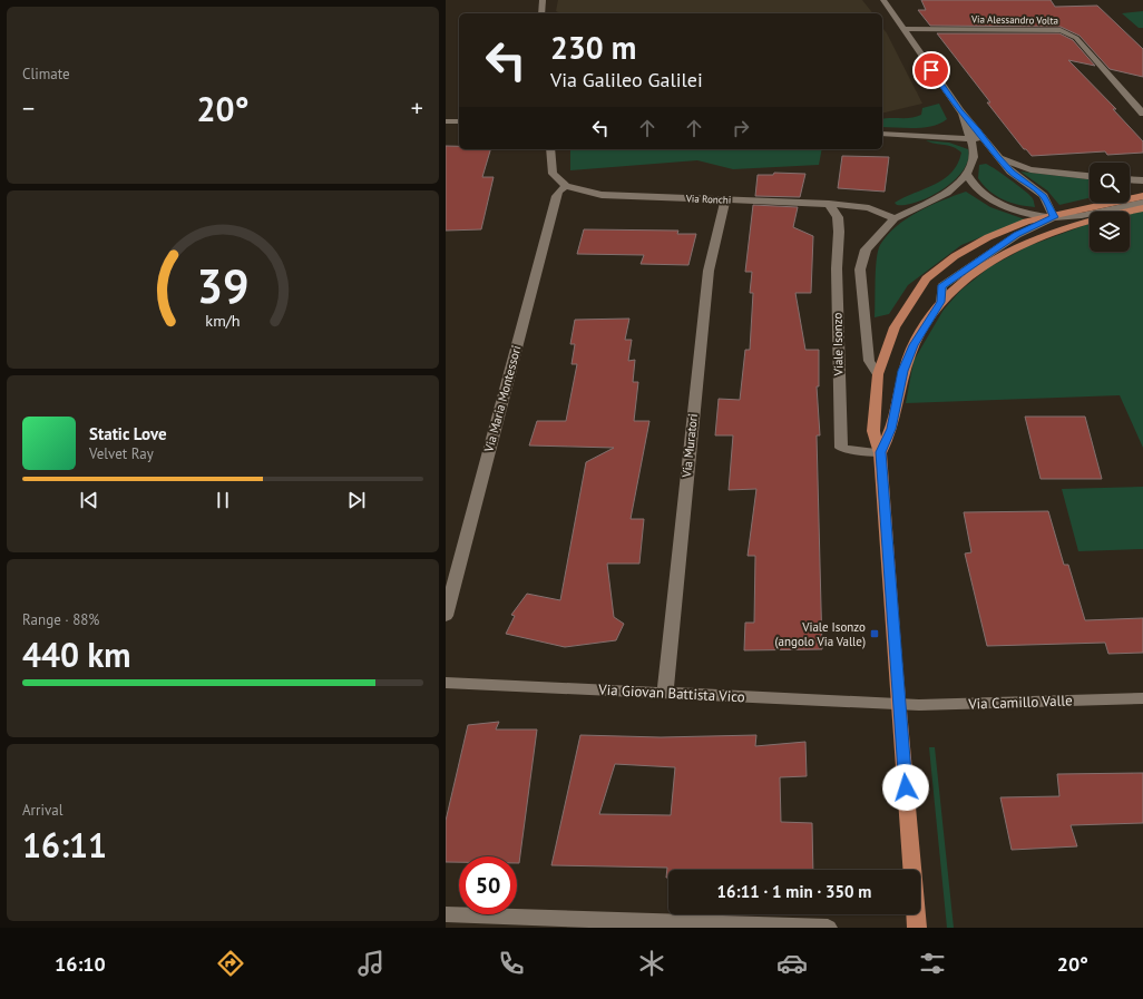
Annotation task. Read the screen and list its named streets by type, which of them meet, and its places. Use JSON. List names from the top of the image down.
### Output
{
  "streets": {
    "street": [
      "Via Alessandro Volta",
      "Via Ronchi",
      "Viale Isonzo",
      "Via Maria Montessori",
      "Via Muratori",
      "Via Giovan Battista Vico",
      "Via Camillo Valle"
    ]
  },
  "crossings": [
    ["Via Ronchi", "Viale Isonzo"],
    ["Via Ronchi", "Via Maria Montessori"],
    ["Via Ronchi", "Via Muratori"],
    ["Via Muratori", "Via Giovan Battista Vico"],
    ["Via Giovan Battista Vico", "Via Camillo Valle"]
  ],
  "places": {
    "transit": ["Viale Isonzo (angolo Via Valle)"]
  },
  "page": {
    "tile": [
      "Climate",
      ["Range · 88%", "440 km"],
      ["Arrival", "16:11"]
    ],
    "turn": ["230 m", "Via Galileo Galilei"],
    "heat": ["−", "20°", "+"],
    "song": ["Static Love", "Velvet Ray"],
    "limit": "50",
    "trip": "16:11 · 1 min · 350 m",
    "tabs": ["16:10", "20°"],
    "gauge": ["39", "km/h"]
  }
}
